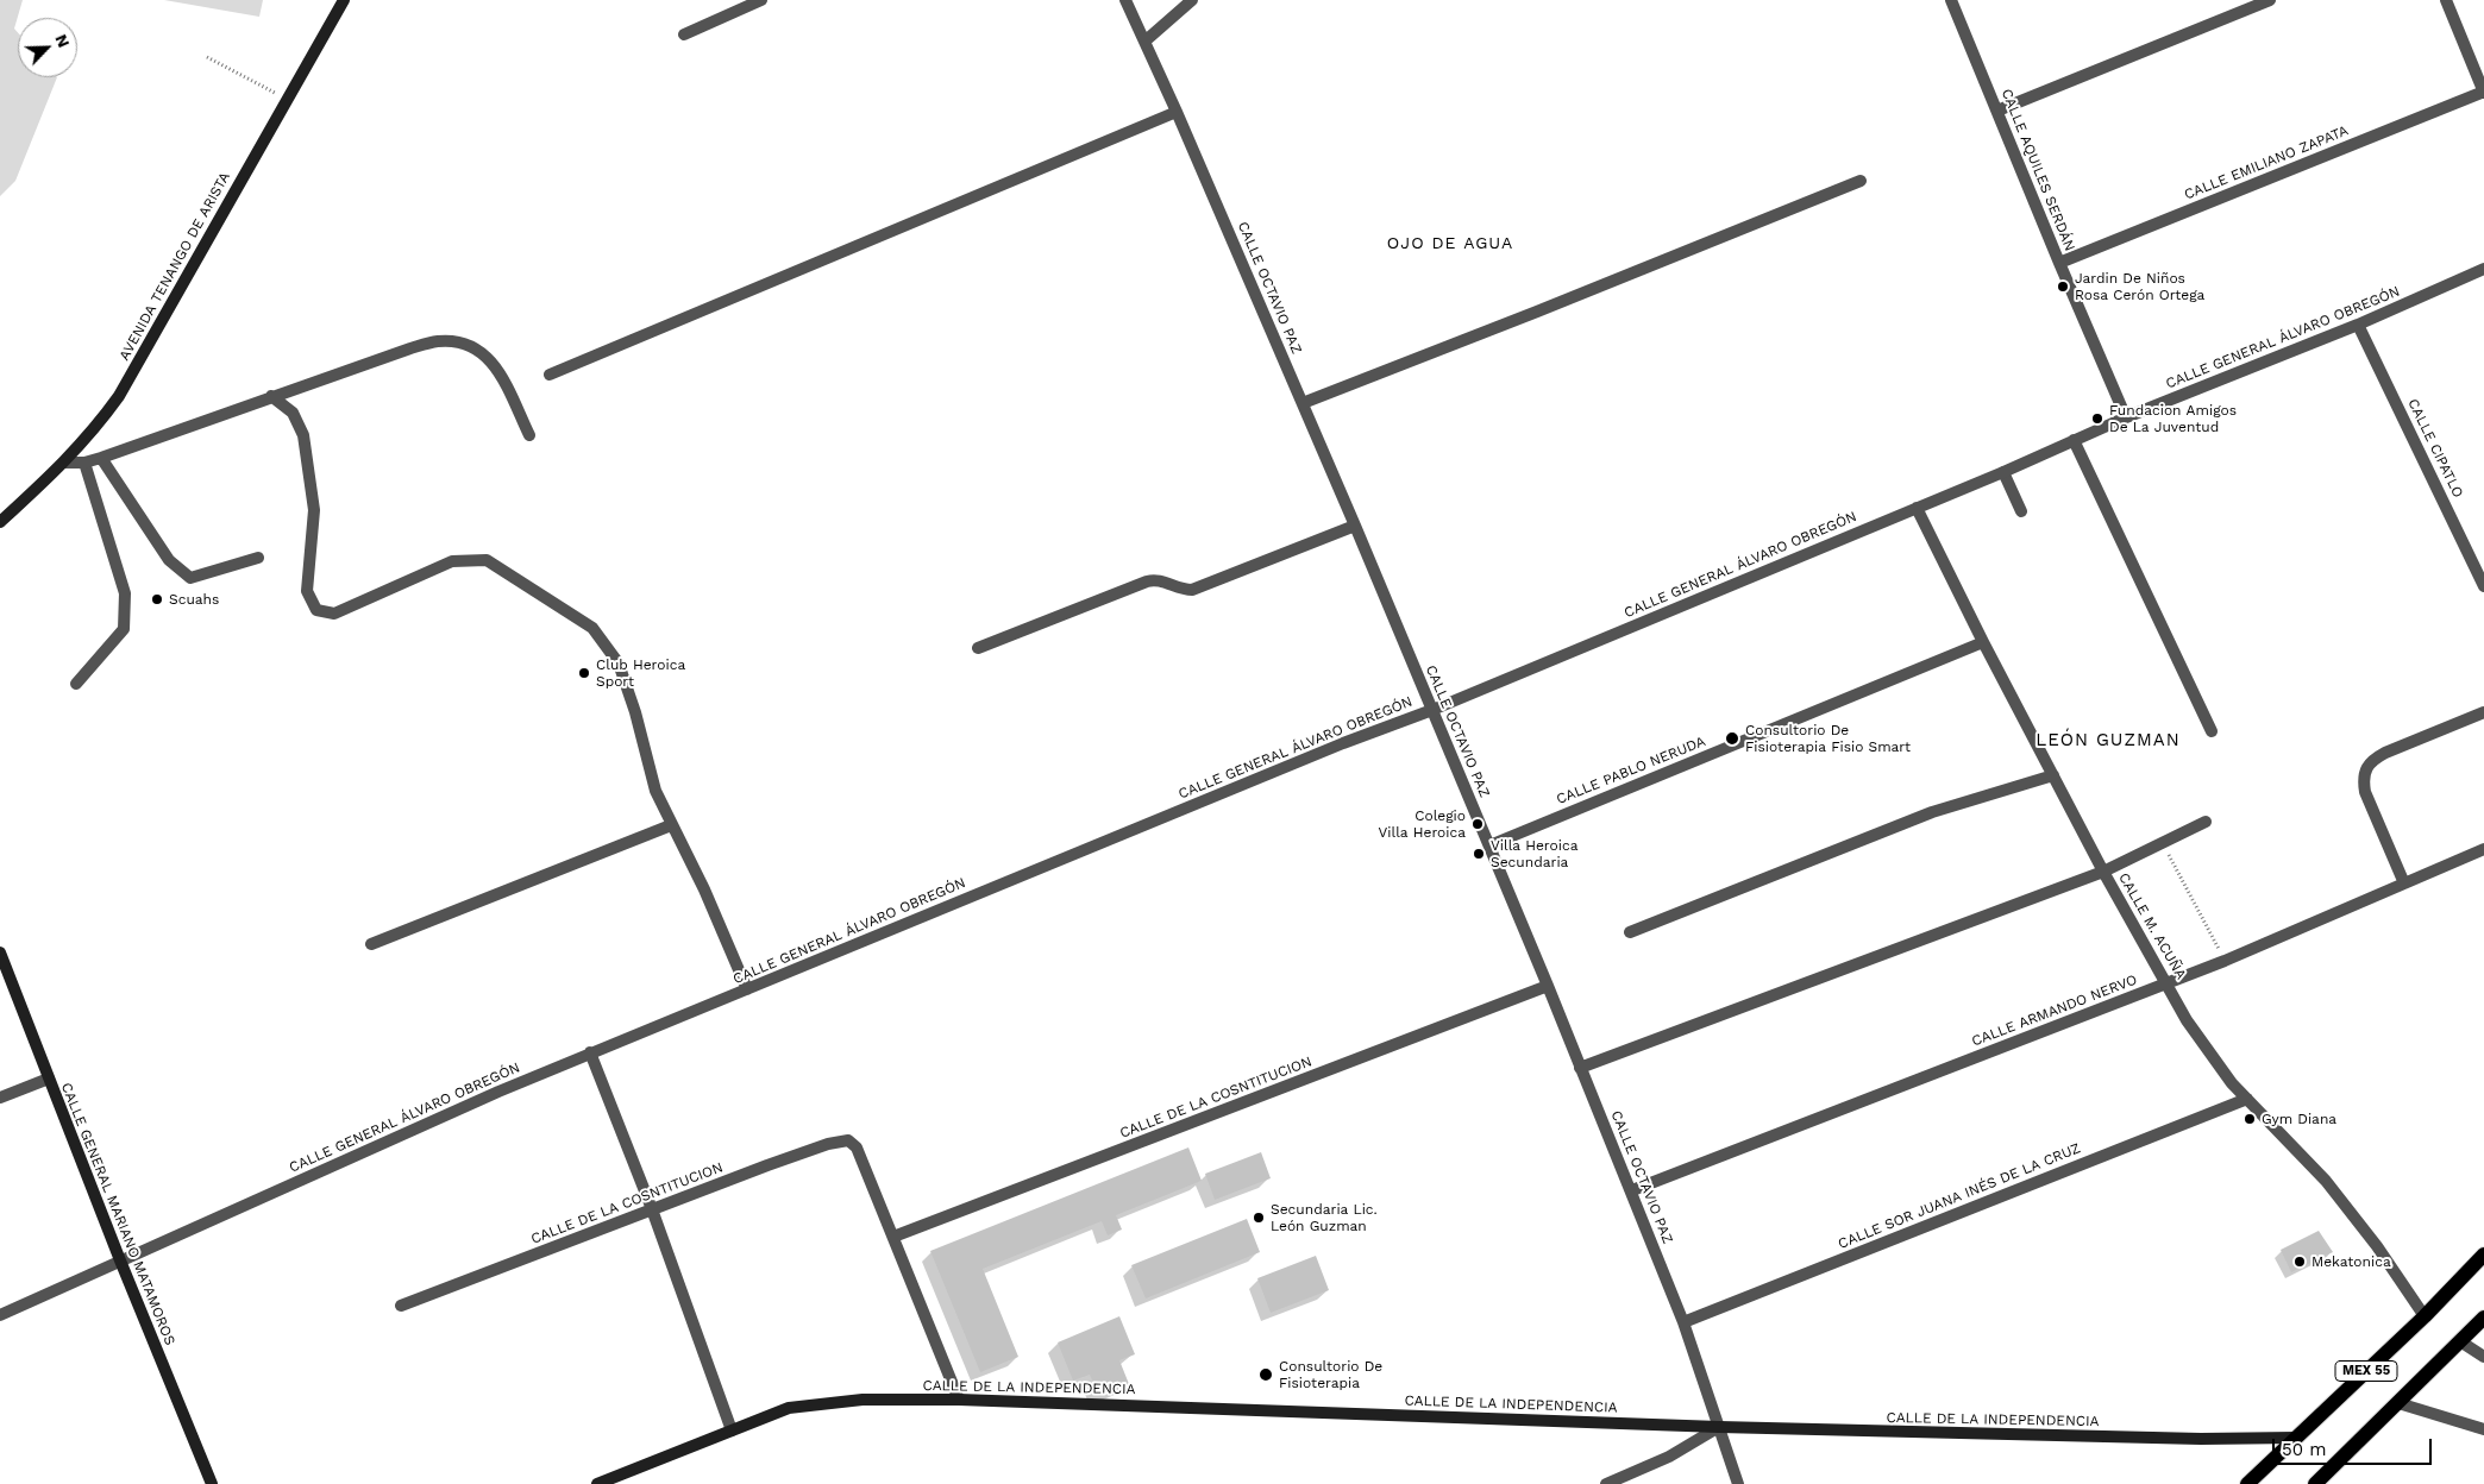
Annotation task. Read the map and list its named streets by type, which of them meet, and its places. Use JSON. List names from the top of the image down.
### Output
{
  "streets": {
    "main road": ["MEX 55"],
    "street": [
      "CALLE EMILIANO ZAPATA",
      "CALLE AQUILES SERDÁN",
      "AVENIDA TENANGO DE ARISTA",
      "CALLE OCTAVIO PAZ",
      "CALLE GENERAL ÁLVARO OBREGÓN",
      "CALLE CIPATLO",
      "CALLE PABLO NERUDA",
      "CALLE M. ACUÑA",
      "CALLE ARMANDO NERVO",
      "CALLE DE LA COSNTITUCION",
      "CALLE SOR JUANA INÉS DE LA CRUZ",
      "CALLE GENERAL MARIANO MATAMOROS",
      "CALLE DE LA INDEPENDENCIA"
    ]
  },
  "crossings": [
    ["CALLE EMILIANO ZAPATA", "CALLE AQUILES SERDÁN"],
    ["CALLE AQUILES SERDÁN", "CALLE GENERAL ÁLVARO OBREGÓN"],
    ["CALLE OCTAVIO PAZ", "CALLE GENERAL ÁLVARO OBREGÓN"],
    ["CALLE OCTAVIO PAZ", "CALLE PABLO NERUDA"],
    ["CALLE OCTAVIO PAZ", "CALLE ARMANDO NERVO"],
    ["CALLE OCTAVIO PAZ", "CALLE DE LA COSNTITUCION"],
    ["CALLE OCTAVIO PAZ", "CALLE SOR JUANA INÉS DE LA CRUZ"],
    ["CALLE OCTAVIO PAZ", "CALLE DE LA INDEPENDENCIA"],
    ["CALLE GENERAL ÁLVARO OBREGÓN", "CALLE CIPATLO"],
    ["CALLE GENERAL ÁLVARO OBREGÓN", "CALLE M. ACUÑA"],
    ["CALLE GENERAL ÁLVARO OBREGÓN", "CALLE GENERAL MARIANO MATAMOROS"],
    ["CALLE PABLO NERUDA", "CALLE M. ACUÑA"],
    ["CALLE M. ACUÑA", "CALLE ARMANDO NERVO"],
    ["CALLE M. ACUÑA", "CALLE SOR JUANA INÉS DE LA CRUZ"],
    ["CALLE M. ACUÑA", "MEX 55"],
    ["MEX 55", "CALLE DE LA INDEPENDENCIA"]
  ],
  "districts": ["OJO DE AGUA", "LEÓN GUZMAN"],
  "places": [
    "Jardin De Niños Rosa Cerón Ortega",
    "Fundacion Amigos De La Juventud",
    "Scuahs",
    "Club Heroica Sport",
    "Consultorio De Fisioterapia Fisio Smart",
    "Colegio Villa Heroica",
    "Villa Heroica Secundaria",
    "Gym Diana",
    "Secundaria Lic. León Guzman",
    "Mekatonica",
    "Consultorio De Fisioterapia"
  ],
  "scale_bar": "50 m",
  "north": "top right"
}
